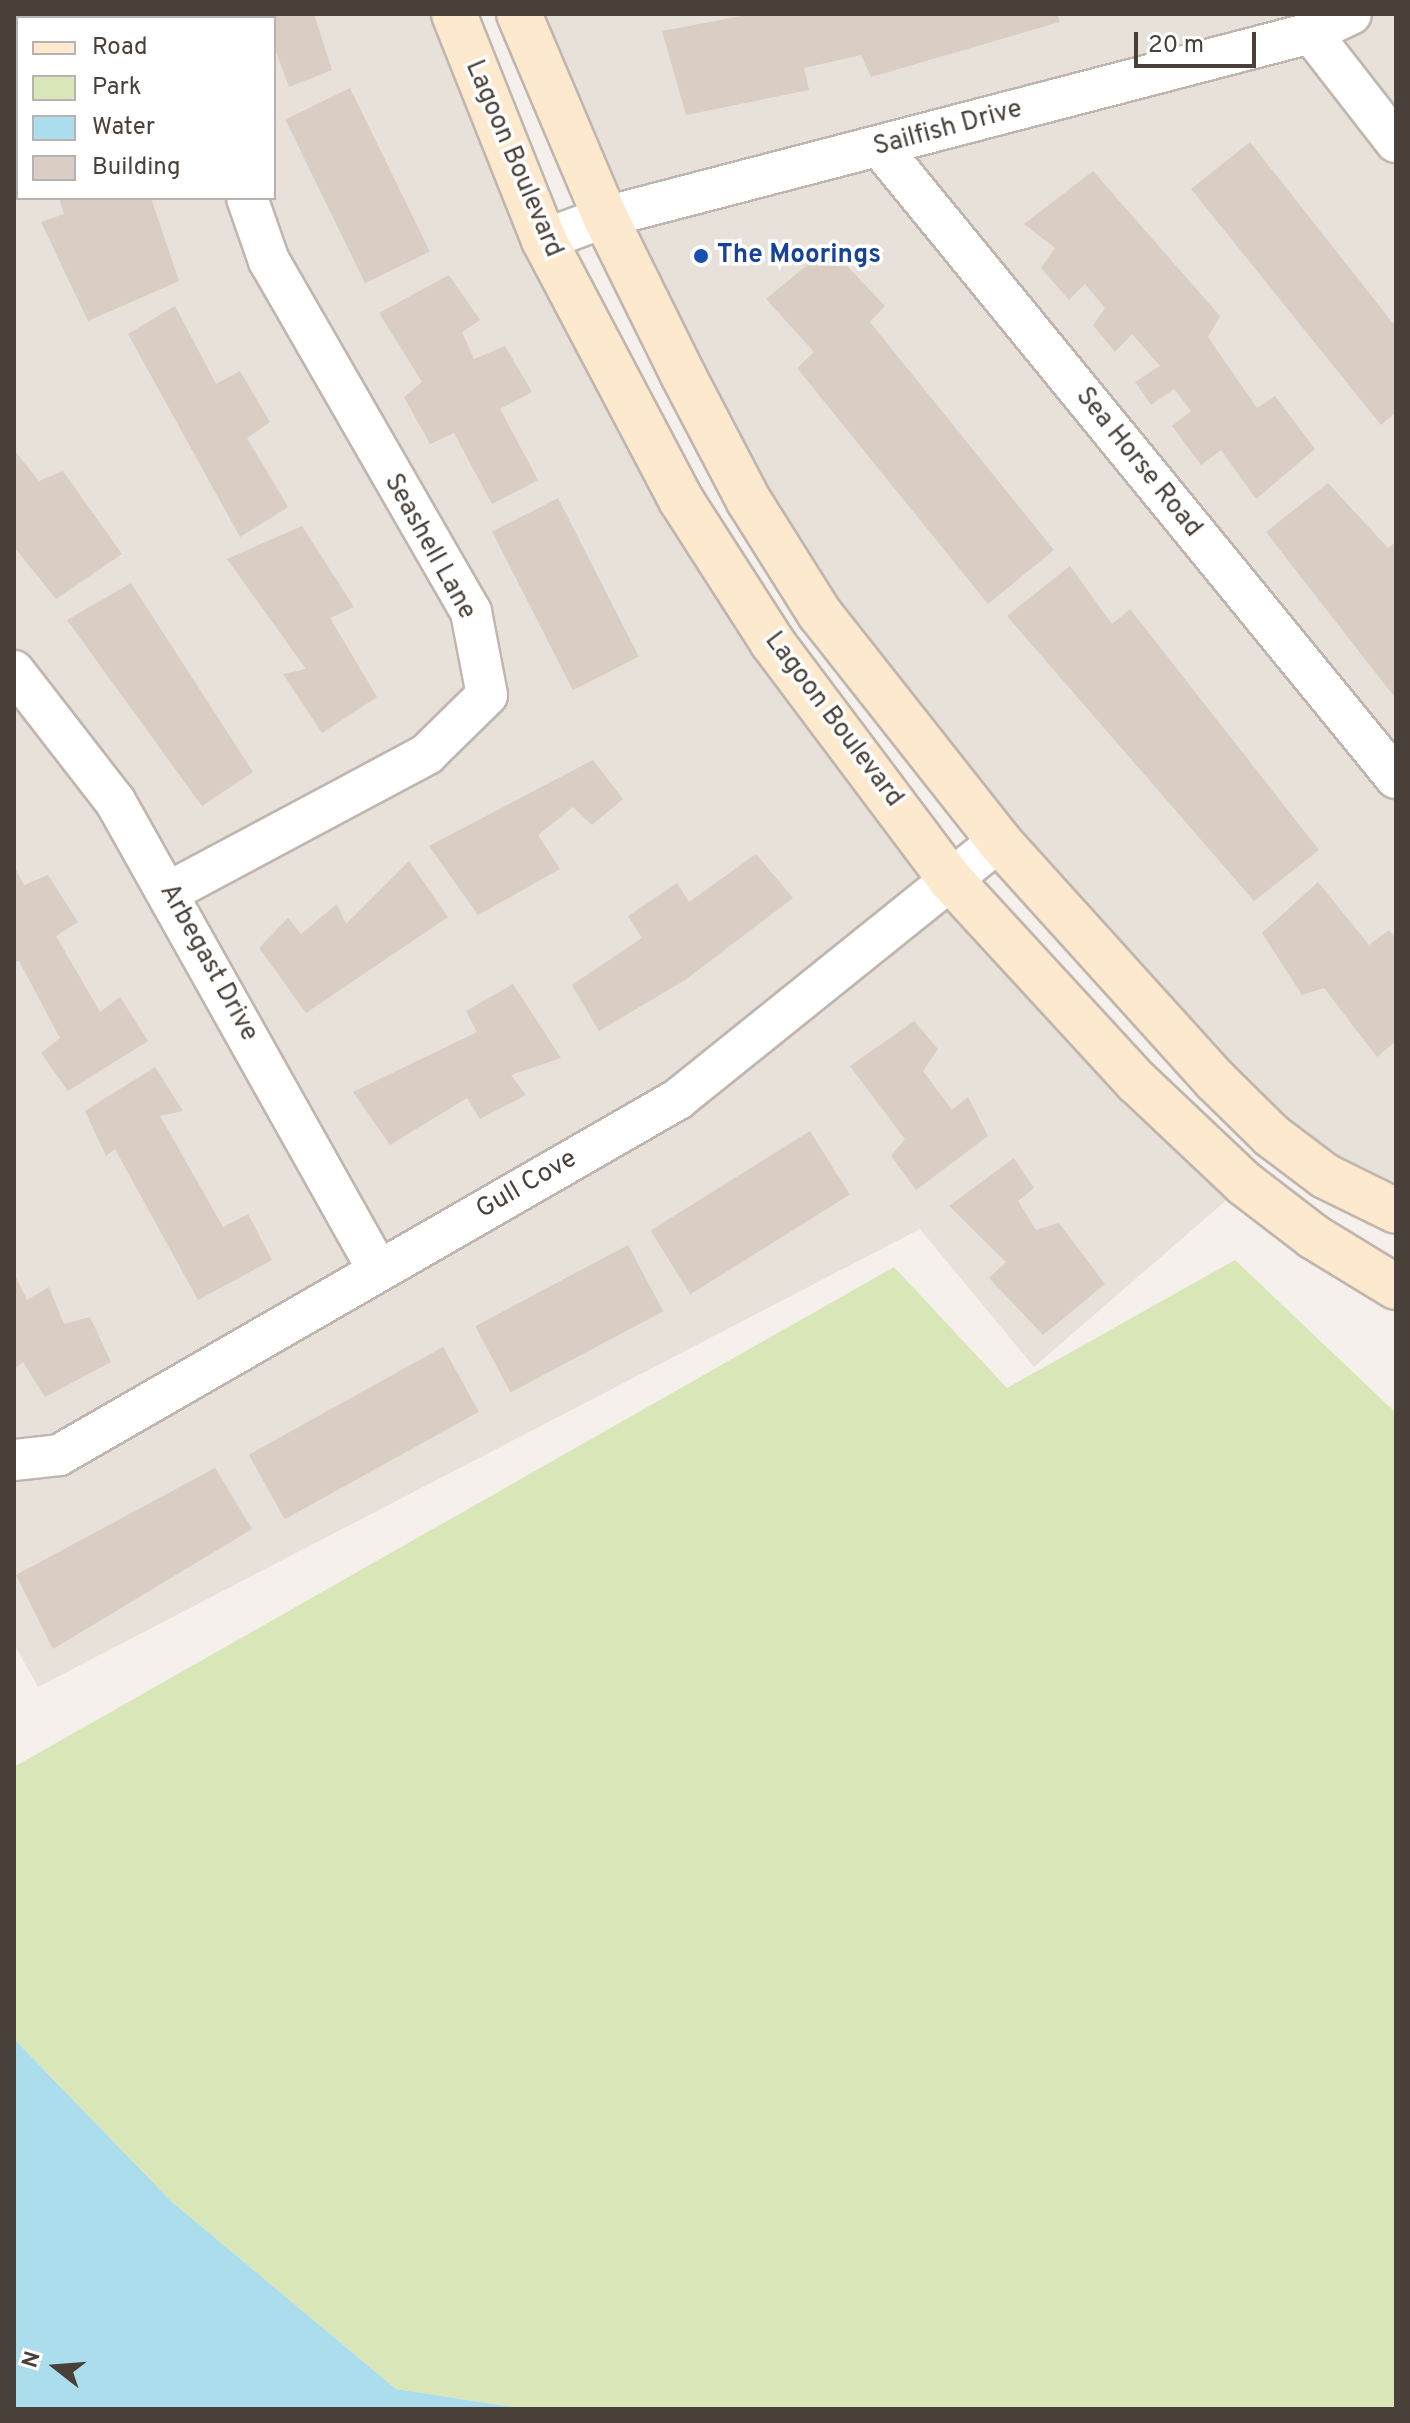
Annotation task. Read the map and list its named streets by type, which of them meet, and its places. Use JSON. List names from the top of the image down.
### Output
{
  "streets": {
    "street": [
      "Sailfish Drive",
      "Lagoon Boulevard",
      "Sea Horse Road",
      "Seashell Lane",
      "Arbegast Drive",
      "Gull Cove"
    ]
  },
  "crossings": [
    ["Sailfish Drive", "Lagoon Boulevard"],
    ["Sailfish Drive", "Sea Horse Road"],
    ["Lagoon Boulevard", "Gull Cove"],
    ["Seashell Lane", "Arbegast Drive"],
    ["Arbegast Drive", "Gull Cove"]
  ],
  "places": ["The Moorings"],
  "legend": [
    "Road",
    "Park",
    "Water",
    "Building"
  ],
  "scale_bar": "20 m",
  "north": "left"
}
